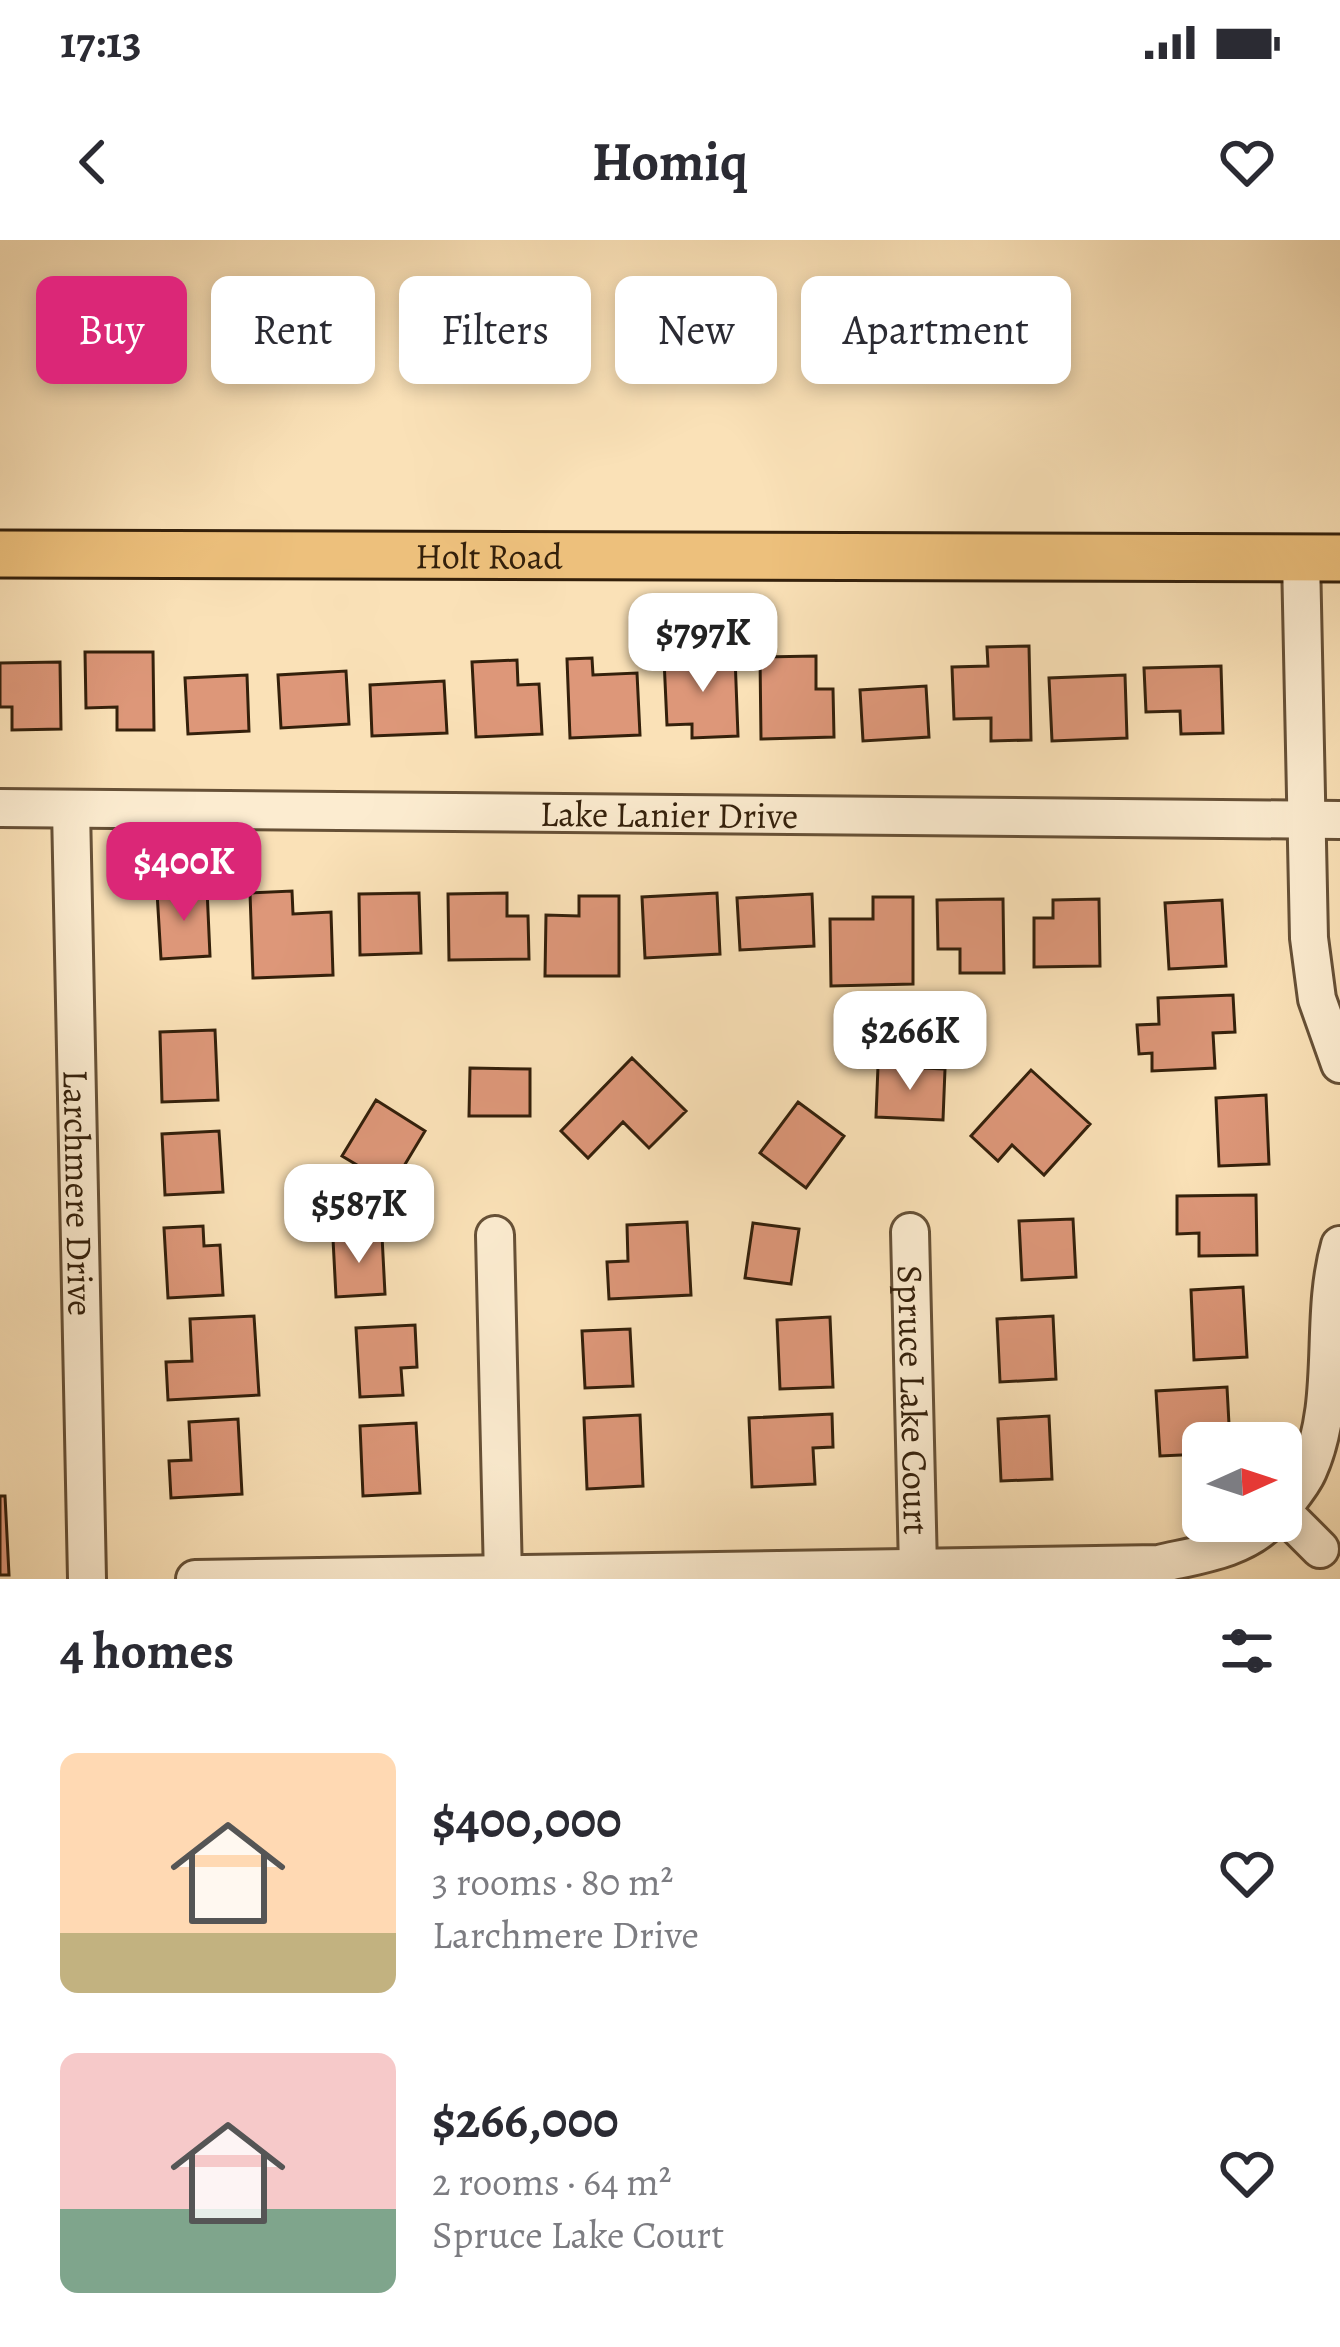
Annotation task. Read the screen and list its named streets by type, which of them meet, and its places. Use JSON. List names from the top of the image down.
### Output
{
  "streets": {
    "main road": ["Holt Road"],
    "street": ["Lake Lanier Drive", "Larchmere Drive", "Spruce Lake Court"]
  },
  "crossings": [
    ["Lake Lanier Drive", "Larchmere Drive"]
  ],
  "north": "right",
  "page": {
    "status": "17:13",
    "header": "Homiq",
    "chip": [
      "Buy",
      "Rent",
      "Filters",
      "New",
      "Apartment"
    ],
    "price": [
      "$797K",
      "$400K",
      "$266K",
      "$587K"
    ],
    "heading": "4 homes",
    "list": [
      {
        "name": "$400,000",
        "note": "3 rooms · 80 m² · Larchmere Drive"
      },
      {
        "name": "$266,000",
        "note": "2 rooms · 64 m² · Spruce Lake Court"
      }
    ]
  }
}
